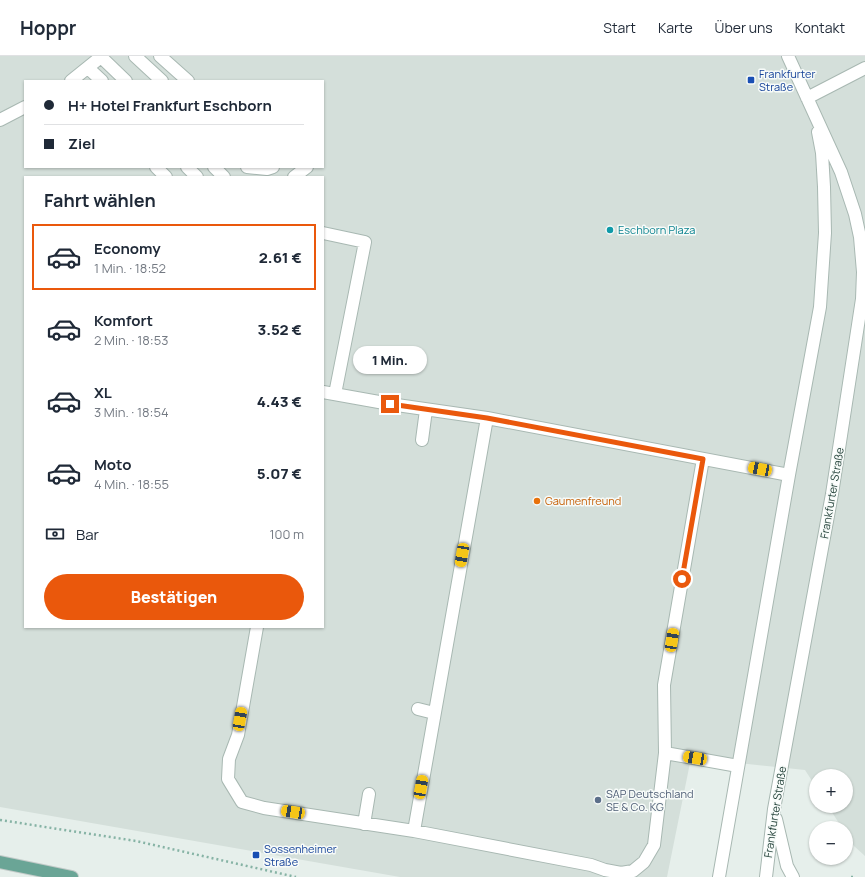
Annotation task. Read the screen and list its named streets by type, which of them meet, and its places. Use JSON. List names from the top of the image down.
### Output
{
  "streets": {
    "street": ["Frankfurter Straße"]
  },
  "places": {
    "transit": ["Frankfurter Straße", "Sossenheimer Straße"],
    "other": ["Eschborn Plaza", "Gaumenfreund", "SAP Deutschland SE & Co. KG"]
  },
  "page": {
    "header": "Hoppr",
    "nav": [
      "Start",
      "Karte",
      "Über uns",
      "Kontakt"
    ],
    "banner": ["H+ Hotel Frankfurt Eschborn", "Ziel"],
    "heading": "Fahrt wählen",
    "list": [
      {
        "name": "Economy",
        "note": "1 Min. · 18:52",
        "value": "2.61 €"
      },
      {
        "name": "Komfort",
        "note": "2 Min. · 18:53",
        "value": "3.52 €"
      },
      {
        "name": "XL",
        "note": "3 Min. · 18:54",
        "value": "4.43 €"
      },
      {
        "name": "Moto",
        "note": "4 Min. · 18:55",
        "value": "5.07 €"
      }
    ],
    "bubble": "1 Min.",
    "pay": ["Bar", "100 m"],
    "buttons": "Bestätigen",
    "map_buttons": ["+", "−"]
  }
}
